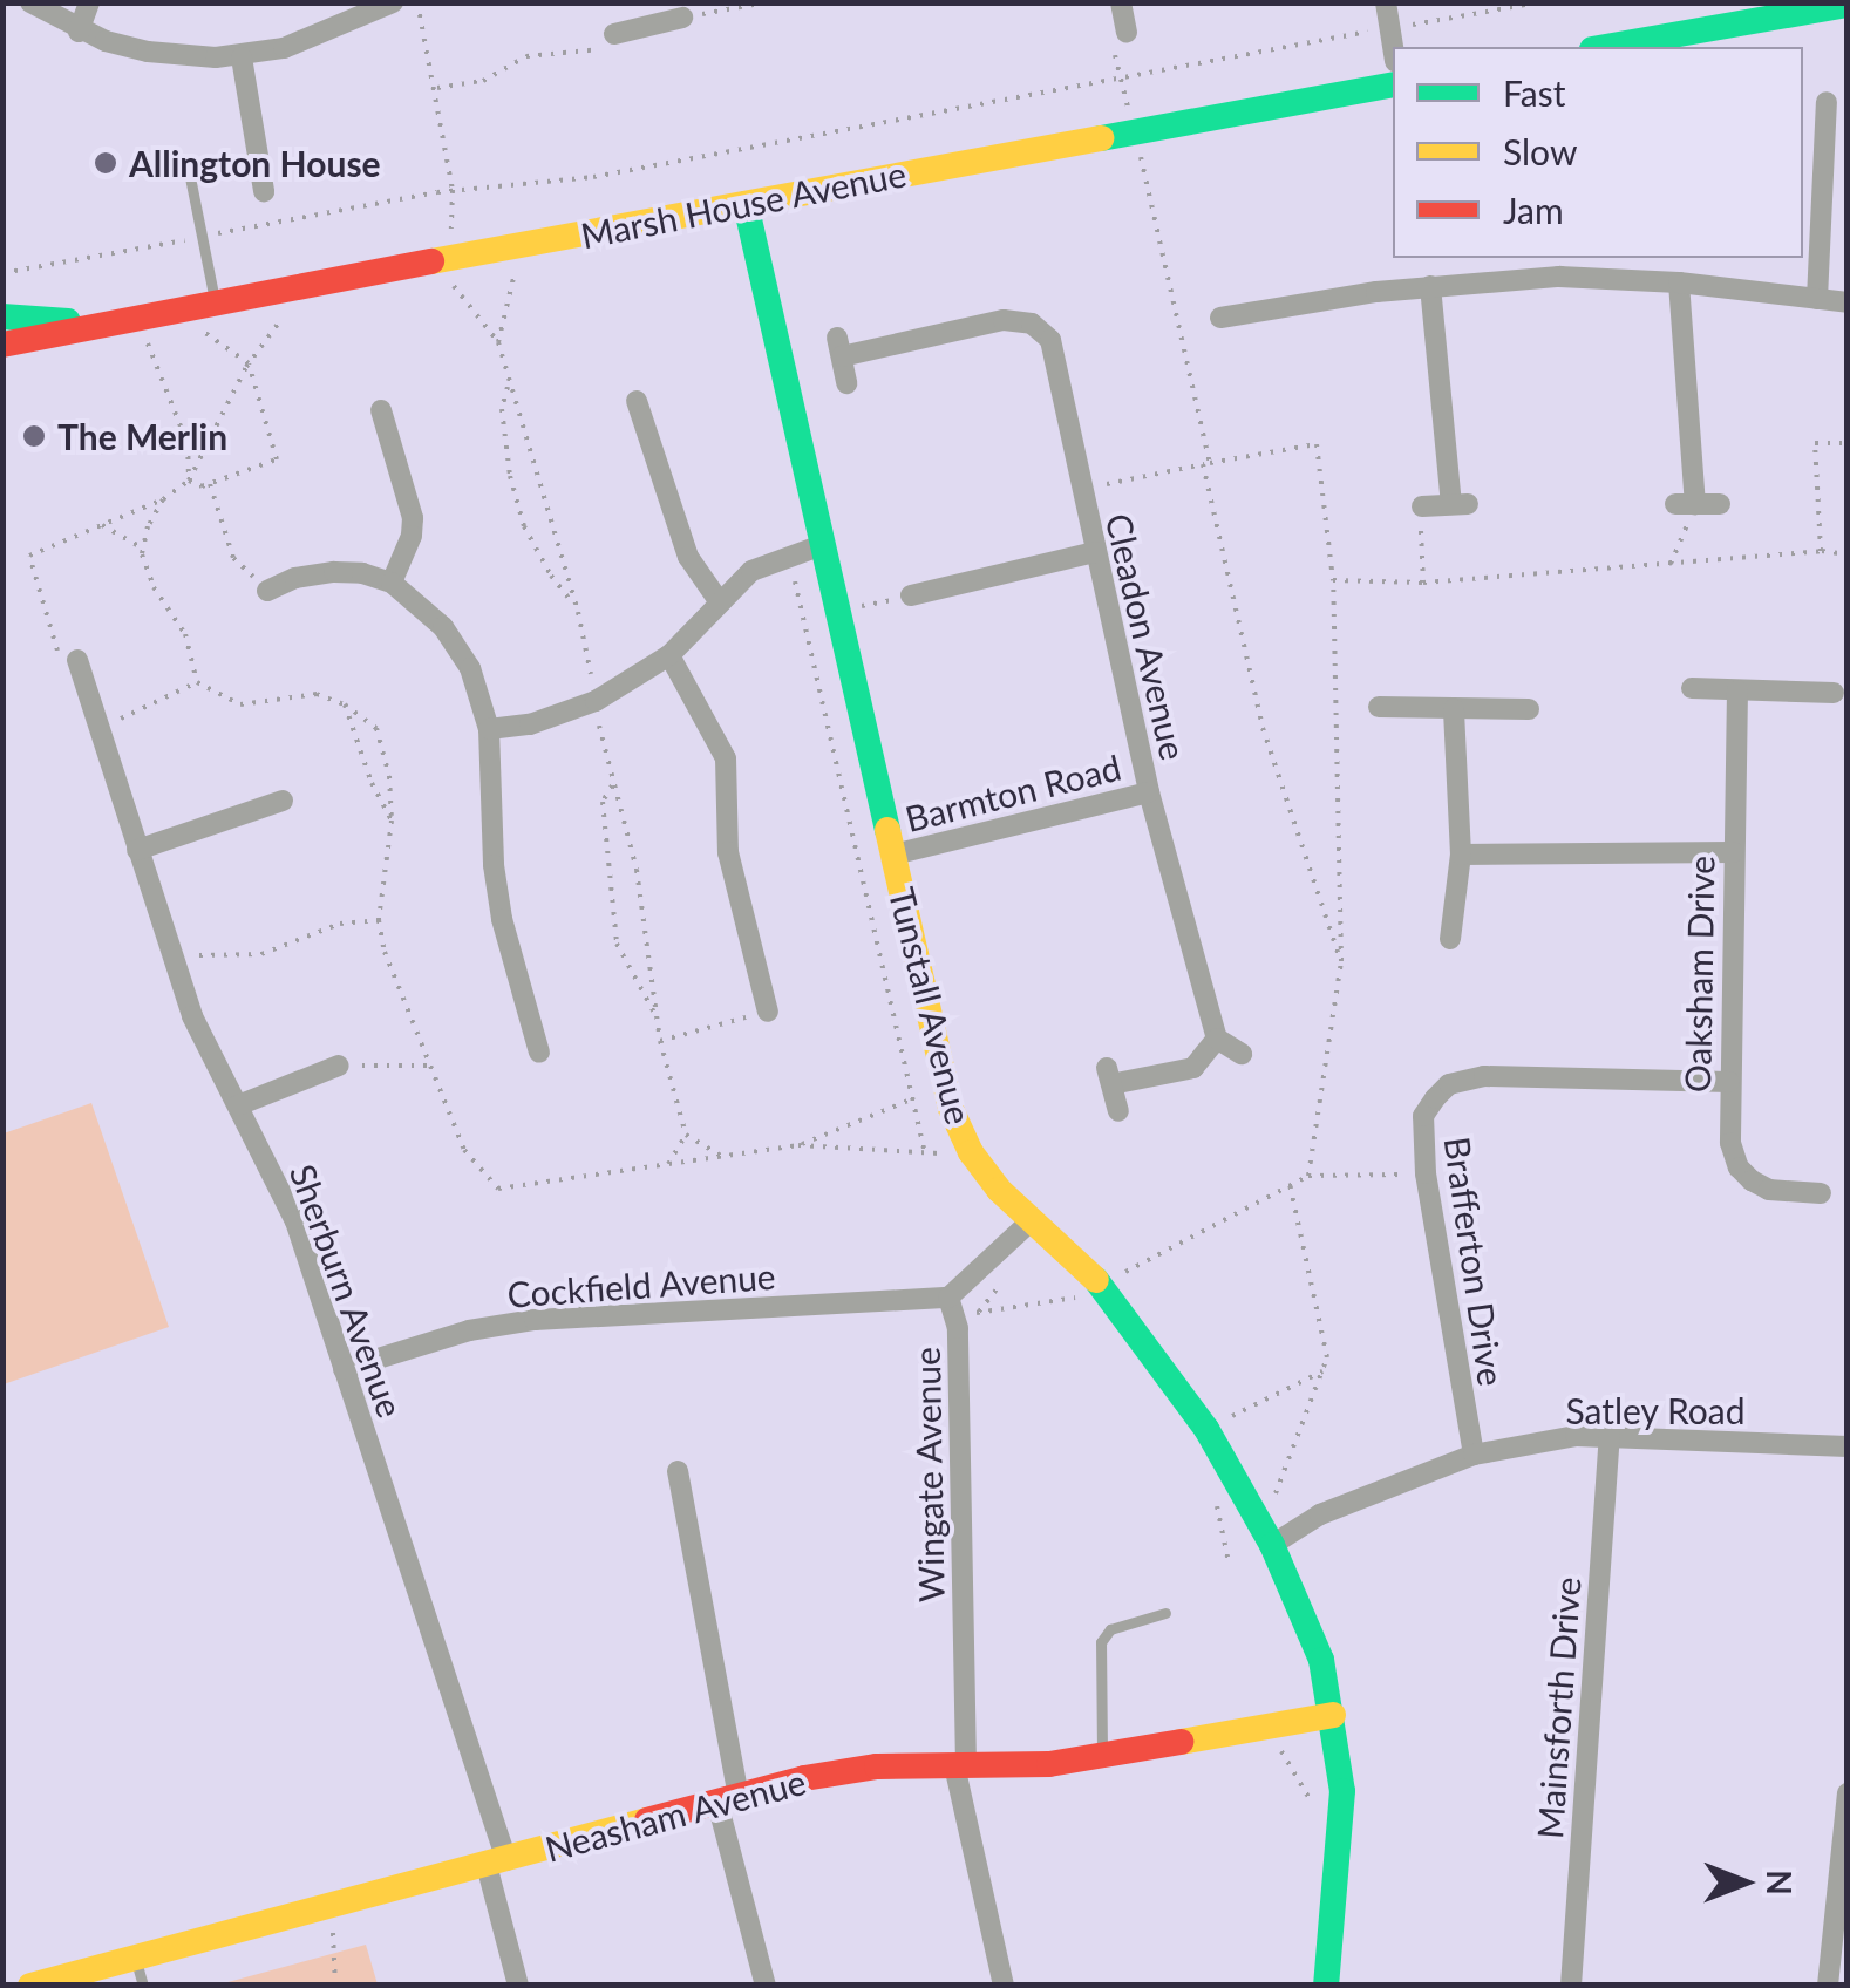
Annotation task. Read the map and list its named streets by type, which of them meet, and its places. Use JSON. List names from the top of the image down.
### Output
{
  "streets": {
    "street": [
      "Marsh House Avenue",
      "Cleadon Avenue",
      "Barmton Road",
      "Oaksham Drive",
      "Tunstall Avenue",
      "Brafferton Drive",
      "Cockfield Avenue",
      "Sherburn Avenue",
      "Satley Road",
      "Wingate Avenue",
      "Mainsforth Drive",
      "Neasham Avenue"
    ]
  },
  "crossings": [
    ["Marsh House Avenue", "Tunstall Avenue"],
    ["Cleadon Avenue", "Barmton Road"],
    ["Barmton Road", "Tunstall Avenue"],
    ["Oaksham Drive", "Brafferton Drive"],
    ["Tunstall Avenue", "Satley Road"],
    ["Tunstall Avenue", "Wingate Avenue"],
    ["Tunstall Avenue", "Neasham Avenue"],
    ["Brafferton Drive", "Satley Road"],
    ["Cockfield Avenue", "Sherburn Avenue"],
    ["Cockfield Avenue", "Wingate Avenue"],
    ["Sherburn Avenue", "Neasham Avenue"],
    ["Satley Road", "Mainsforth Drive"],
    ["Wingate Avenue", "Neasham Avenue"]
  ],
  "places": ["Allington House", "The Merlin"],
  "legend": ["Fast", "Slow", "Jam"],
  "north": "right"
}
